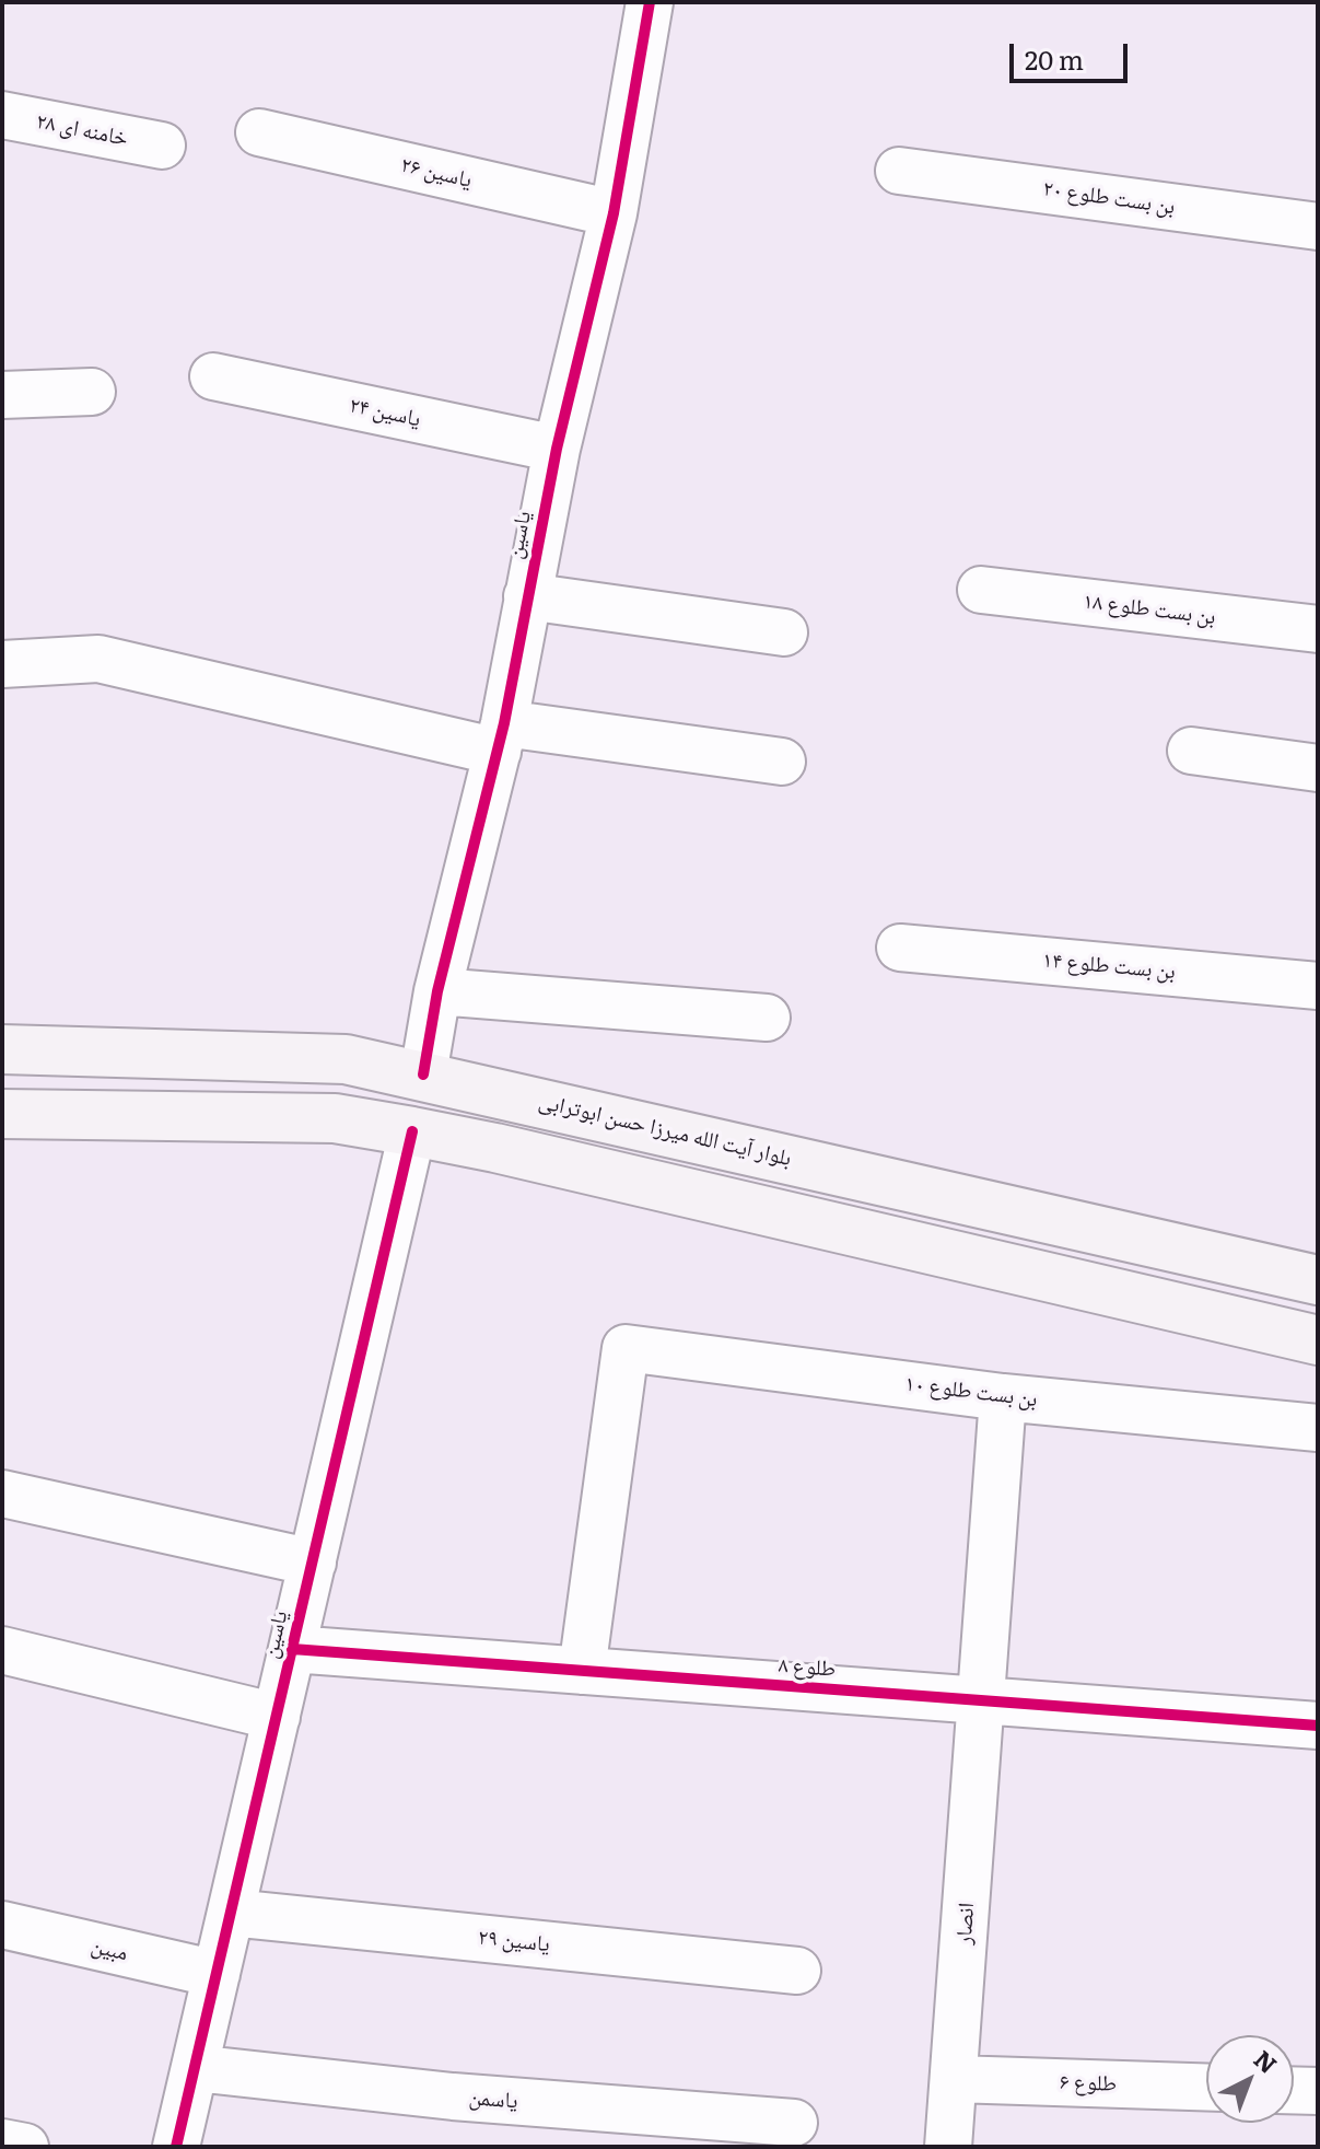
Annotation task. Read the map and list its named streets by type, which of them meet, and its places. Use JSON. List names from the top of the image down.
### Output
{
  "streets": {
    "main road": ["بلوار آیت الله میرزا حسن ابوترابی"],
    "street": [
      "خامنه ای ۲۸",
      "یاسین ۲۶",
      "بن بست طلوع ۲۰",
      "یاسین ۲۴",
      "یاسین",
      "بن بست طلوع ۱۸",
      "بن بست طلوع ۱۴",
      "بن بست طلوع ۱۰",
      "طلوع ۸",
      "انصار",
      "یاسین ۲۹",
      "مبین",
      "طلوع ۶",
      "یاسمن"
    ]
  },
  "crossings": [
    ["یاسین ۲۶", "یاسین"],
    ["یاسین ۲۴", "یاسین"],
    ["یاسین", "بلوار آیت الله میرزا حسن ابوترابی"],
    ["یاسین", "طلوع ۸"],
    ["یاسین", "یاسین ۲۹"],
    ["یاسین", "مبین"],
    ["یاسین", "یاسمن"],
    ["بن بست طلوع ۱۰", "طلوع ۸"],
    ["بن بست طلوع ۱۰", "انصار"],
    ["طلوع ۸", "انصار"],
    ["انصار", "طلوع ۶"]
  ],
  "scale_bar": "20 m",
  "north": "top right"
}
